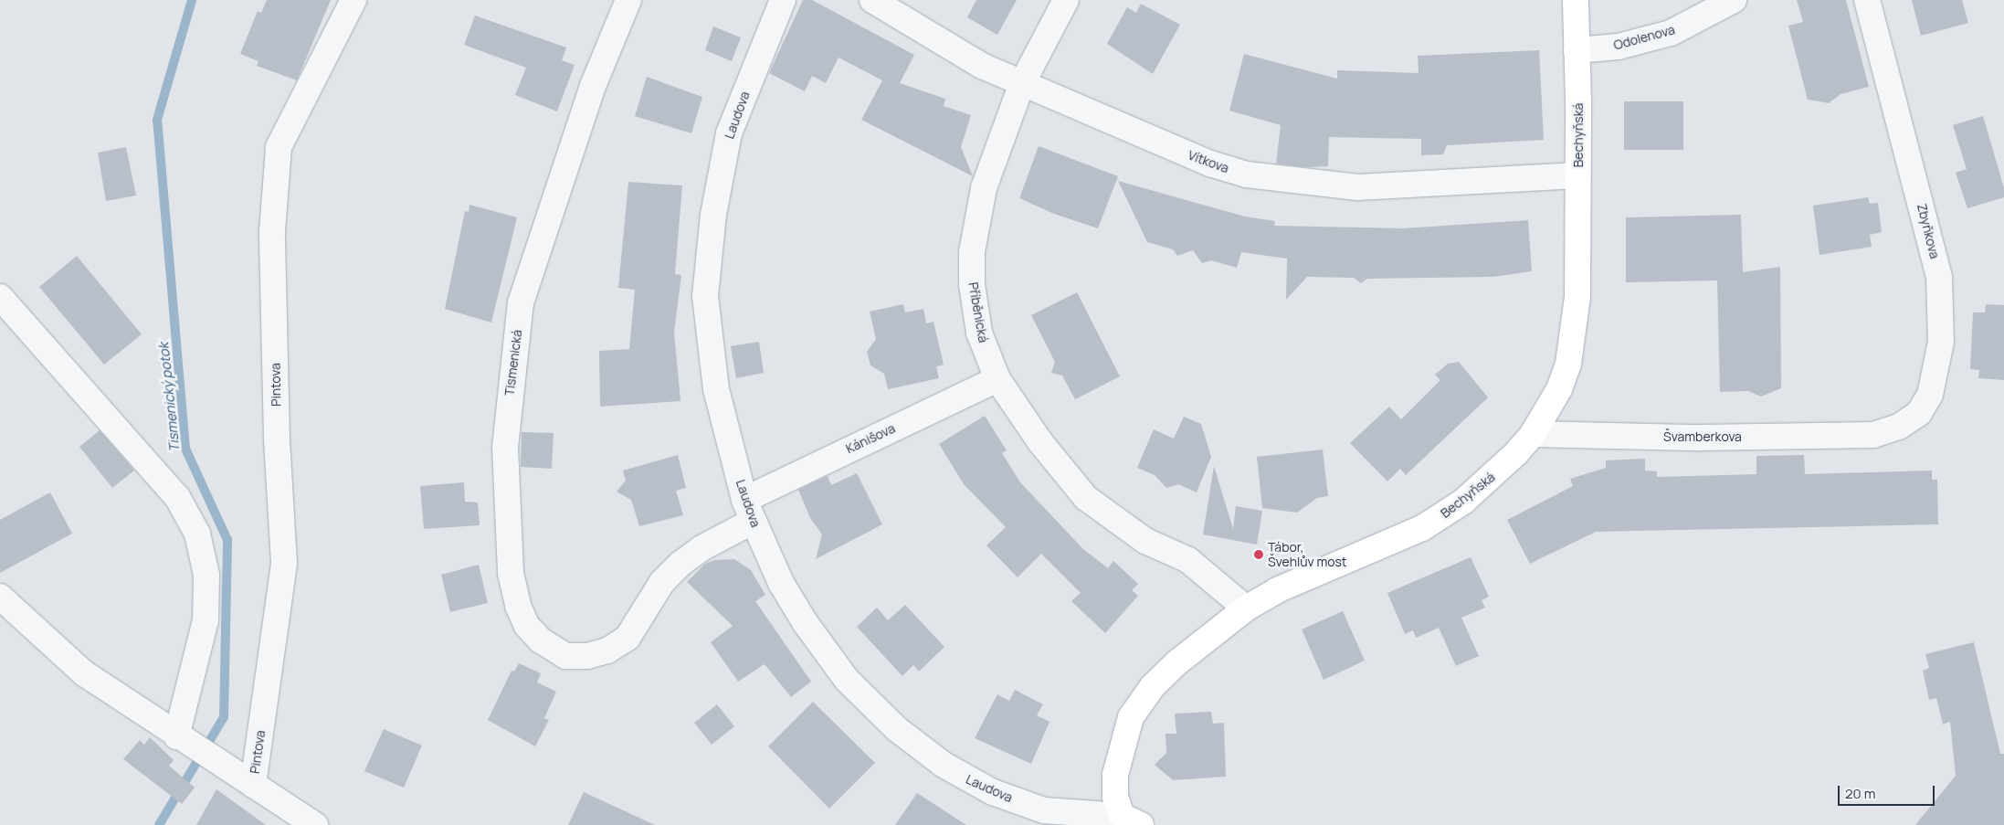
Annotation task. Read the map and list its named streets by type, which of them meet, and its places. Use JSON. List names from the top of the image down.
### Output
{
  "streets": {
    "main road": ["Bechyňská"],
    "street": [
      "Odolenova",
      "Laudova",
      "Vítkova",
      "Zbyňkova",
      "Příběnická",
      "Tismenická",
      "Pintova",
      "Švamberkova",
      "Kánišova"
    ]
  },
  "crossings": [
    ["Odolenova", "Bechyňská"],
    ["Laudova", "Bechyňská"],
    ["Laudova", "Kánišova"],
    ["Bechyňská", "Vítkova"],
    ["Bechyňská", "Příběnická"],
    ["Bechyňská", "Švamberkova"],
    ["Vítkova", "Příběnická"],
    ["Zbyňkova", "Švamberkova"],
    ["Příběnická", "Kánišova"],
    ["Tismenická", "Kánišova"]
  ],
  "water": ["Tismenický potok"],
  "places": ["Tábor, Švehlův most"],
  "scale_bar": "20 m"
}
